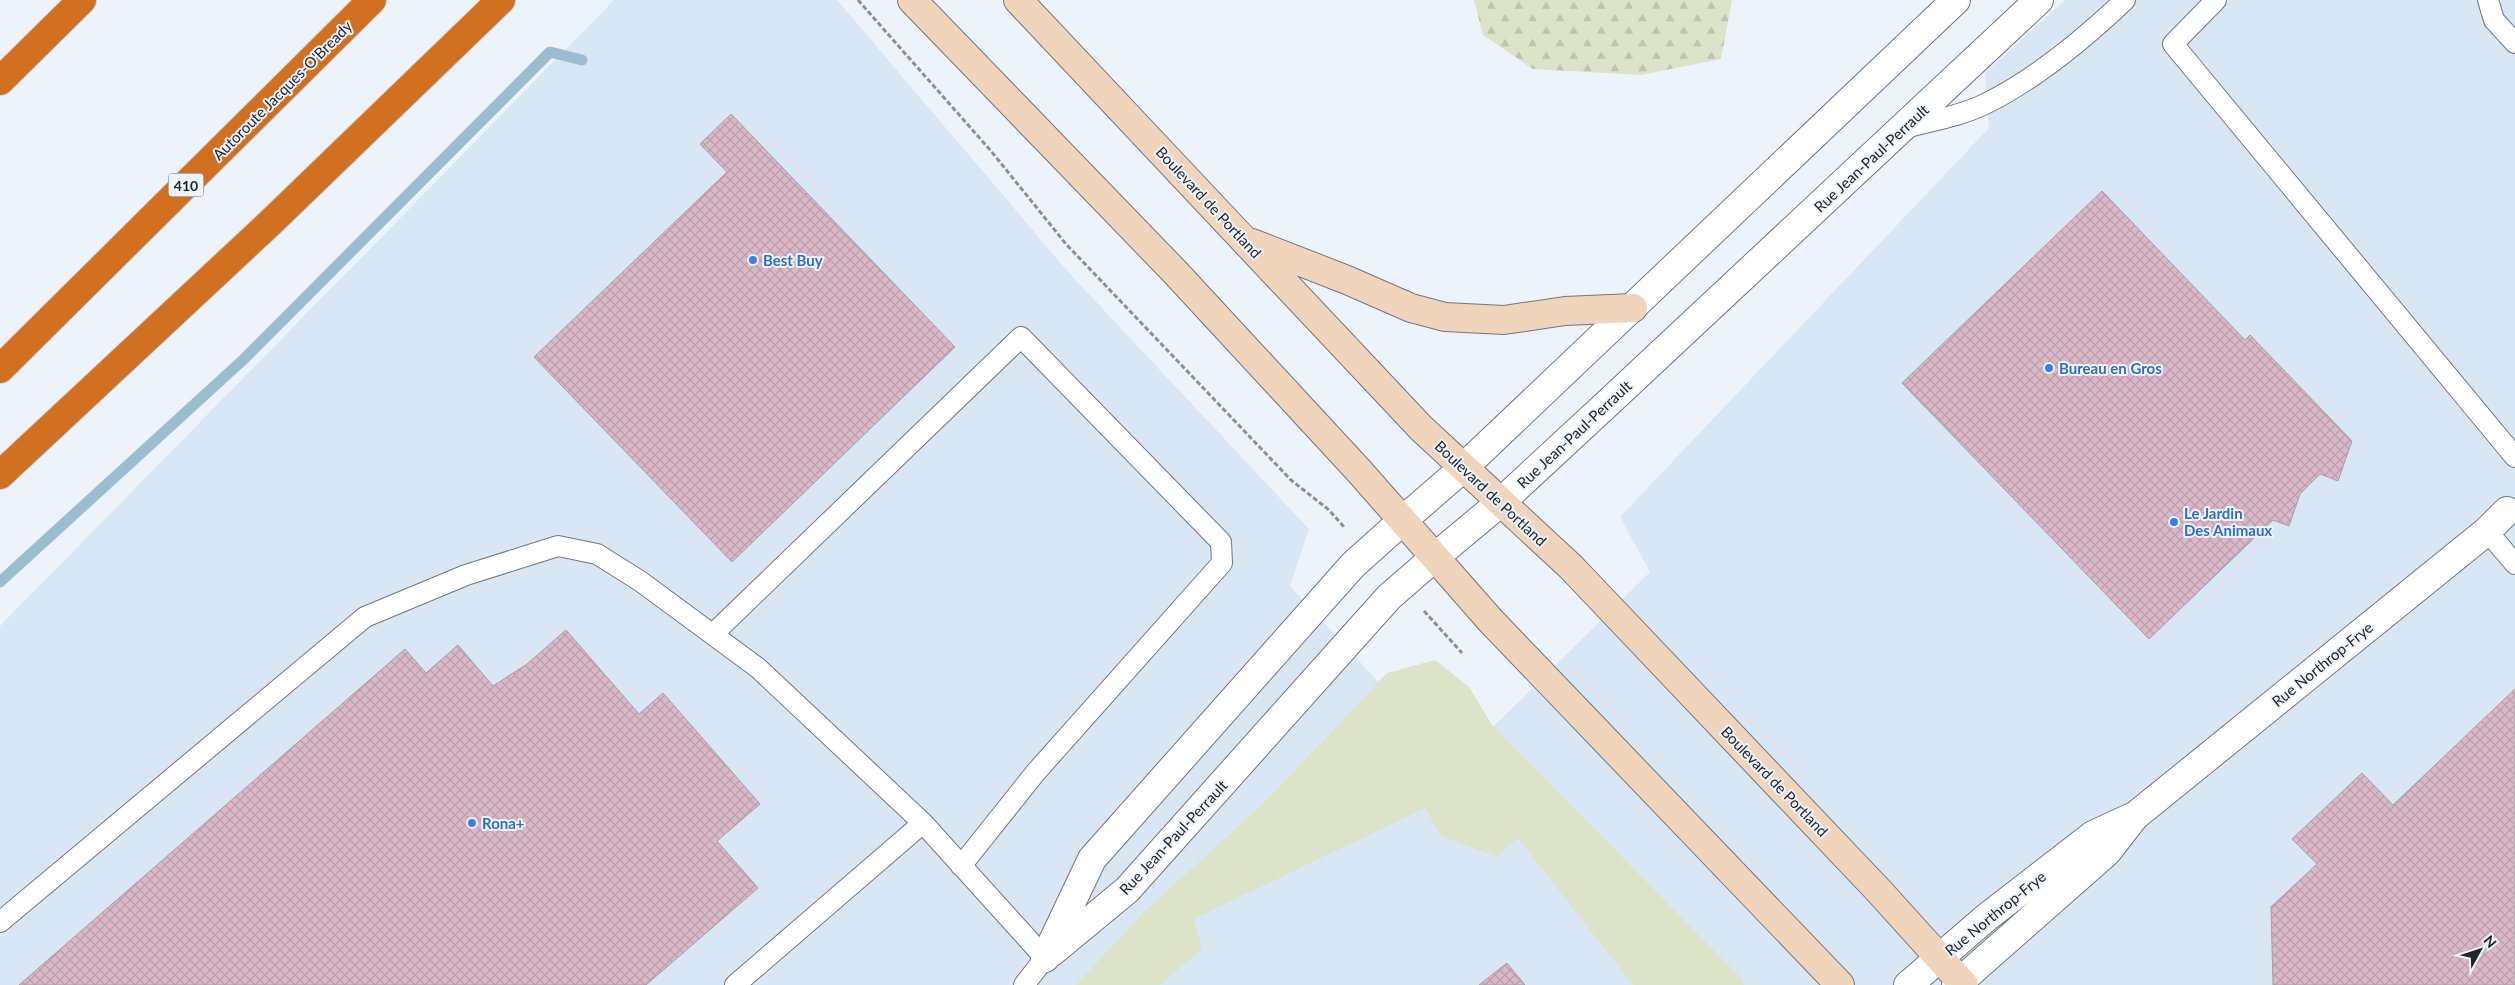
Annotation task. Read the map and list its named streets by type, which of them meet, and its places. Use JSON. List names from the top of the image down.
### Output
{
  "streets": {
    "highway": ["Autoroute Jacques-O'Bready", "410"],
    "main road": ["Boulevard de Portland"],
    "street": ["Rue Jean-Paul-Perrault", "Rue Northrop-Frye"]
  },
  "crossings": [
    ["Rue Jean-Paul-Perrault", "Boulevard de Portland"],
    ["Boulevard de Portland", "Rue Northrop-Frye"]
  ],
  "places": [
    "Best Buy",
    "Bureau en Gros",
    "Le Jardin Des Animaux",
    "Rona+"
  ],
  "north": "top right"
}
